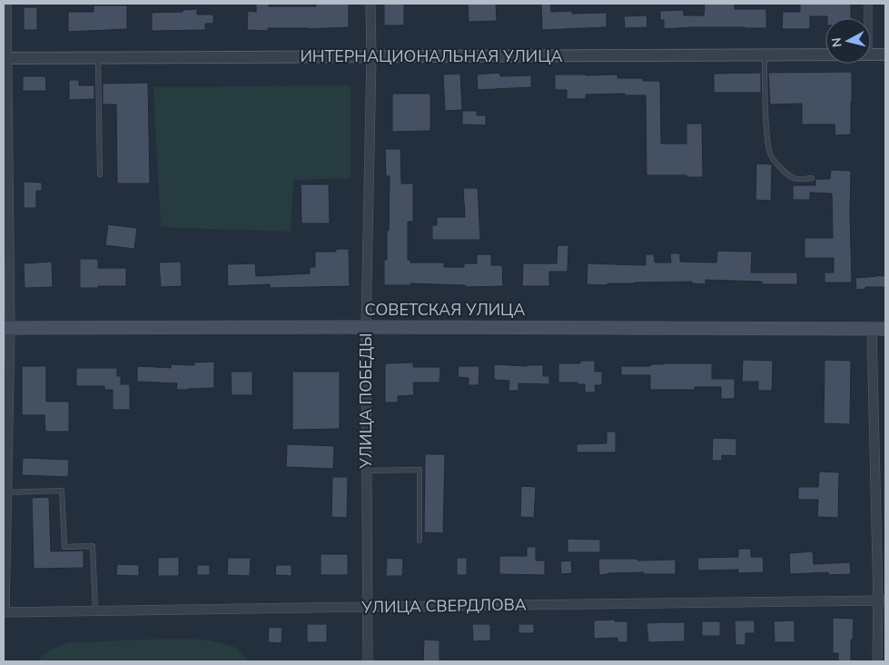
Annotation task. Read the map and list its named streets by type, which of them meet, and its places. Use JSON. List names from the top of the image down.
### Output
{
  "streets": {
    "main road": ["СОВЕТСКАЯ УЛИЦА"],
    "street": ["ИНТЕРНАЦИОНАЛЬНАЯ УЛИЦА", "УЛИЦА ПОБЕДЫ", "УЛИЦА СВЕРДЛОВА"]
  },
  "crossings": [
    ["ИНТЕРНАЦИОНАЛЬНАЯ УЛИЦА", "УЛИЦА ПОБЕДЫ"],
    ["СОВЕТСКАЯ УЛИЦА", "УЛИЦА ПОБЕДЫ"],
    ["УЛИЦА ПОБЕДЫ", "УЛИЦА СВЕРДЛОВА"]
  ],
  "north": "left"
}
